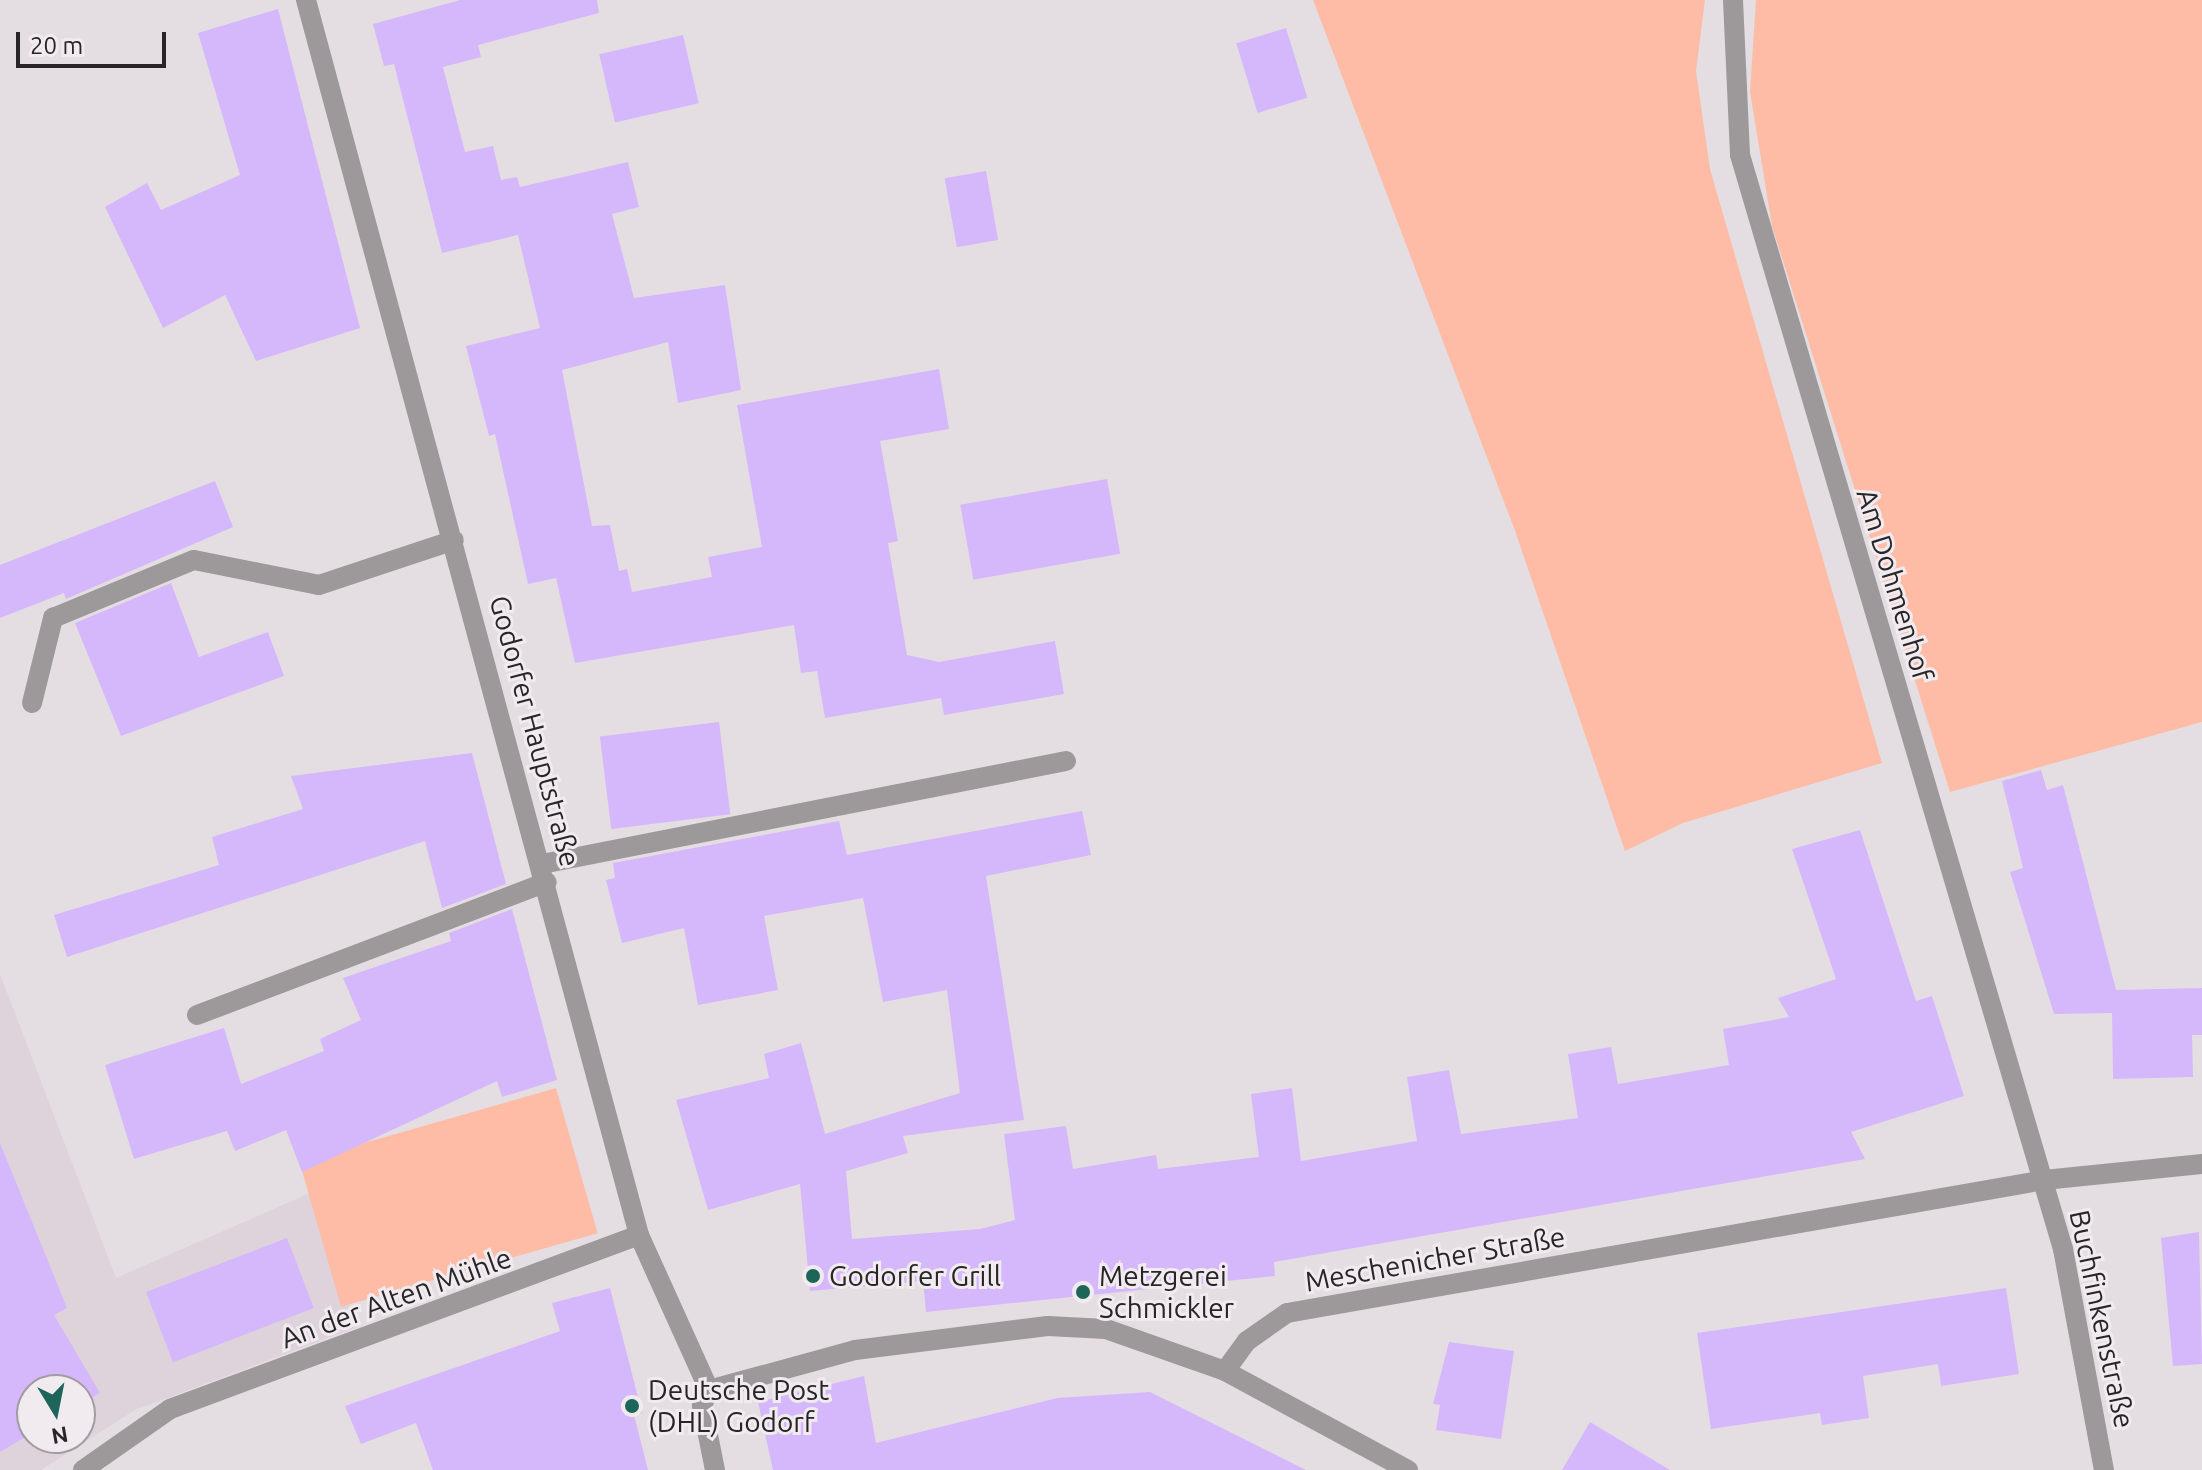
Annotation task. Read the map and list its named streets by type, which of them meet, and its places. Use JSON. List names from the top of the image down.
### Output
{
  "streets": {
    "street": [
      "Am Dohmenhof",
      "Godorfer Hauptstraße",
      "Meschenicher Straße",
      "An der Alten Mühle",
      "Buchfinkenstraße"
    ]
  },
  "crossings": [
    ["Am Dohmenhof", "Meschenicher Straße"],
    ["Am Dohmenhof", "Buchfinkenstraße"],
    ["Godorfer Hauptstraße", "An der Alten Mühle"],
    ["Meschenicher Straße", "Buchfinkenstraße"]
  ],
  "places": ["Godorfer Grill", "Metzgerei Schmickler", "Deutsche Post (DHL) Godorf"],
  "scale_bar": "20 m",
  "north": "bottom"
}
